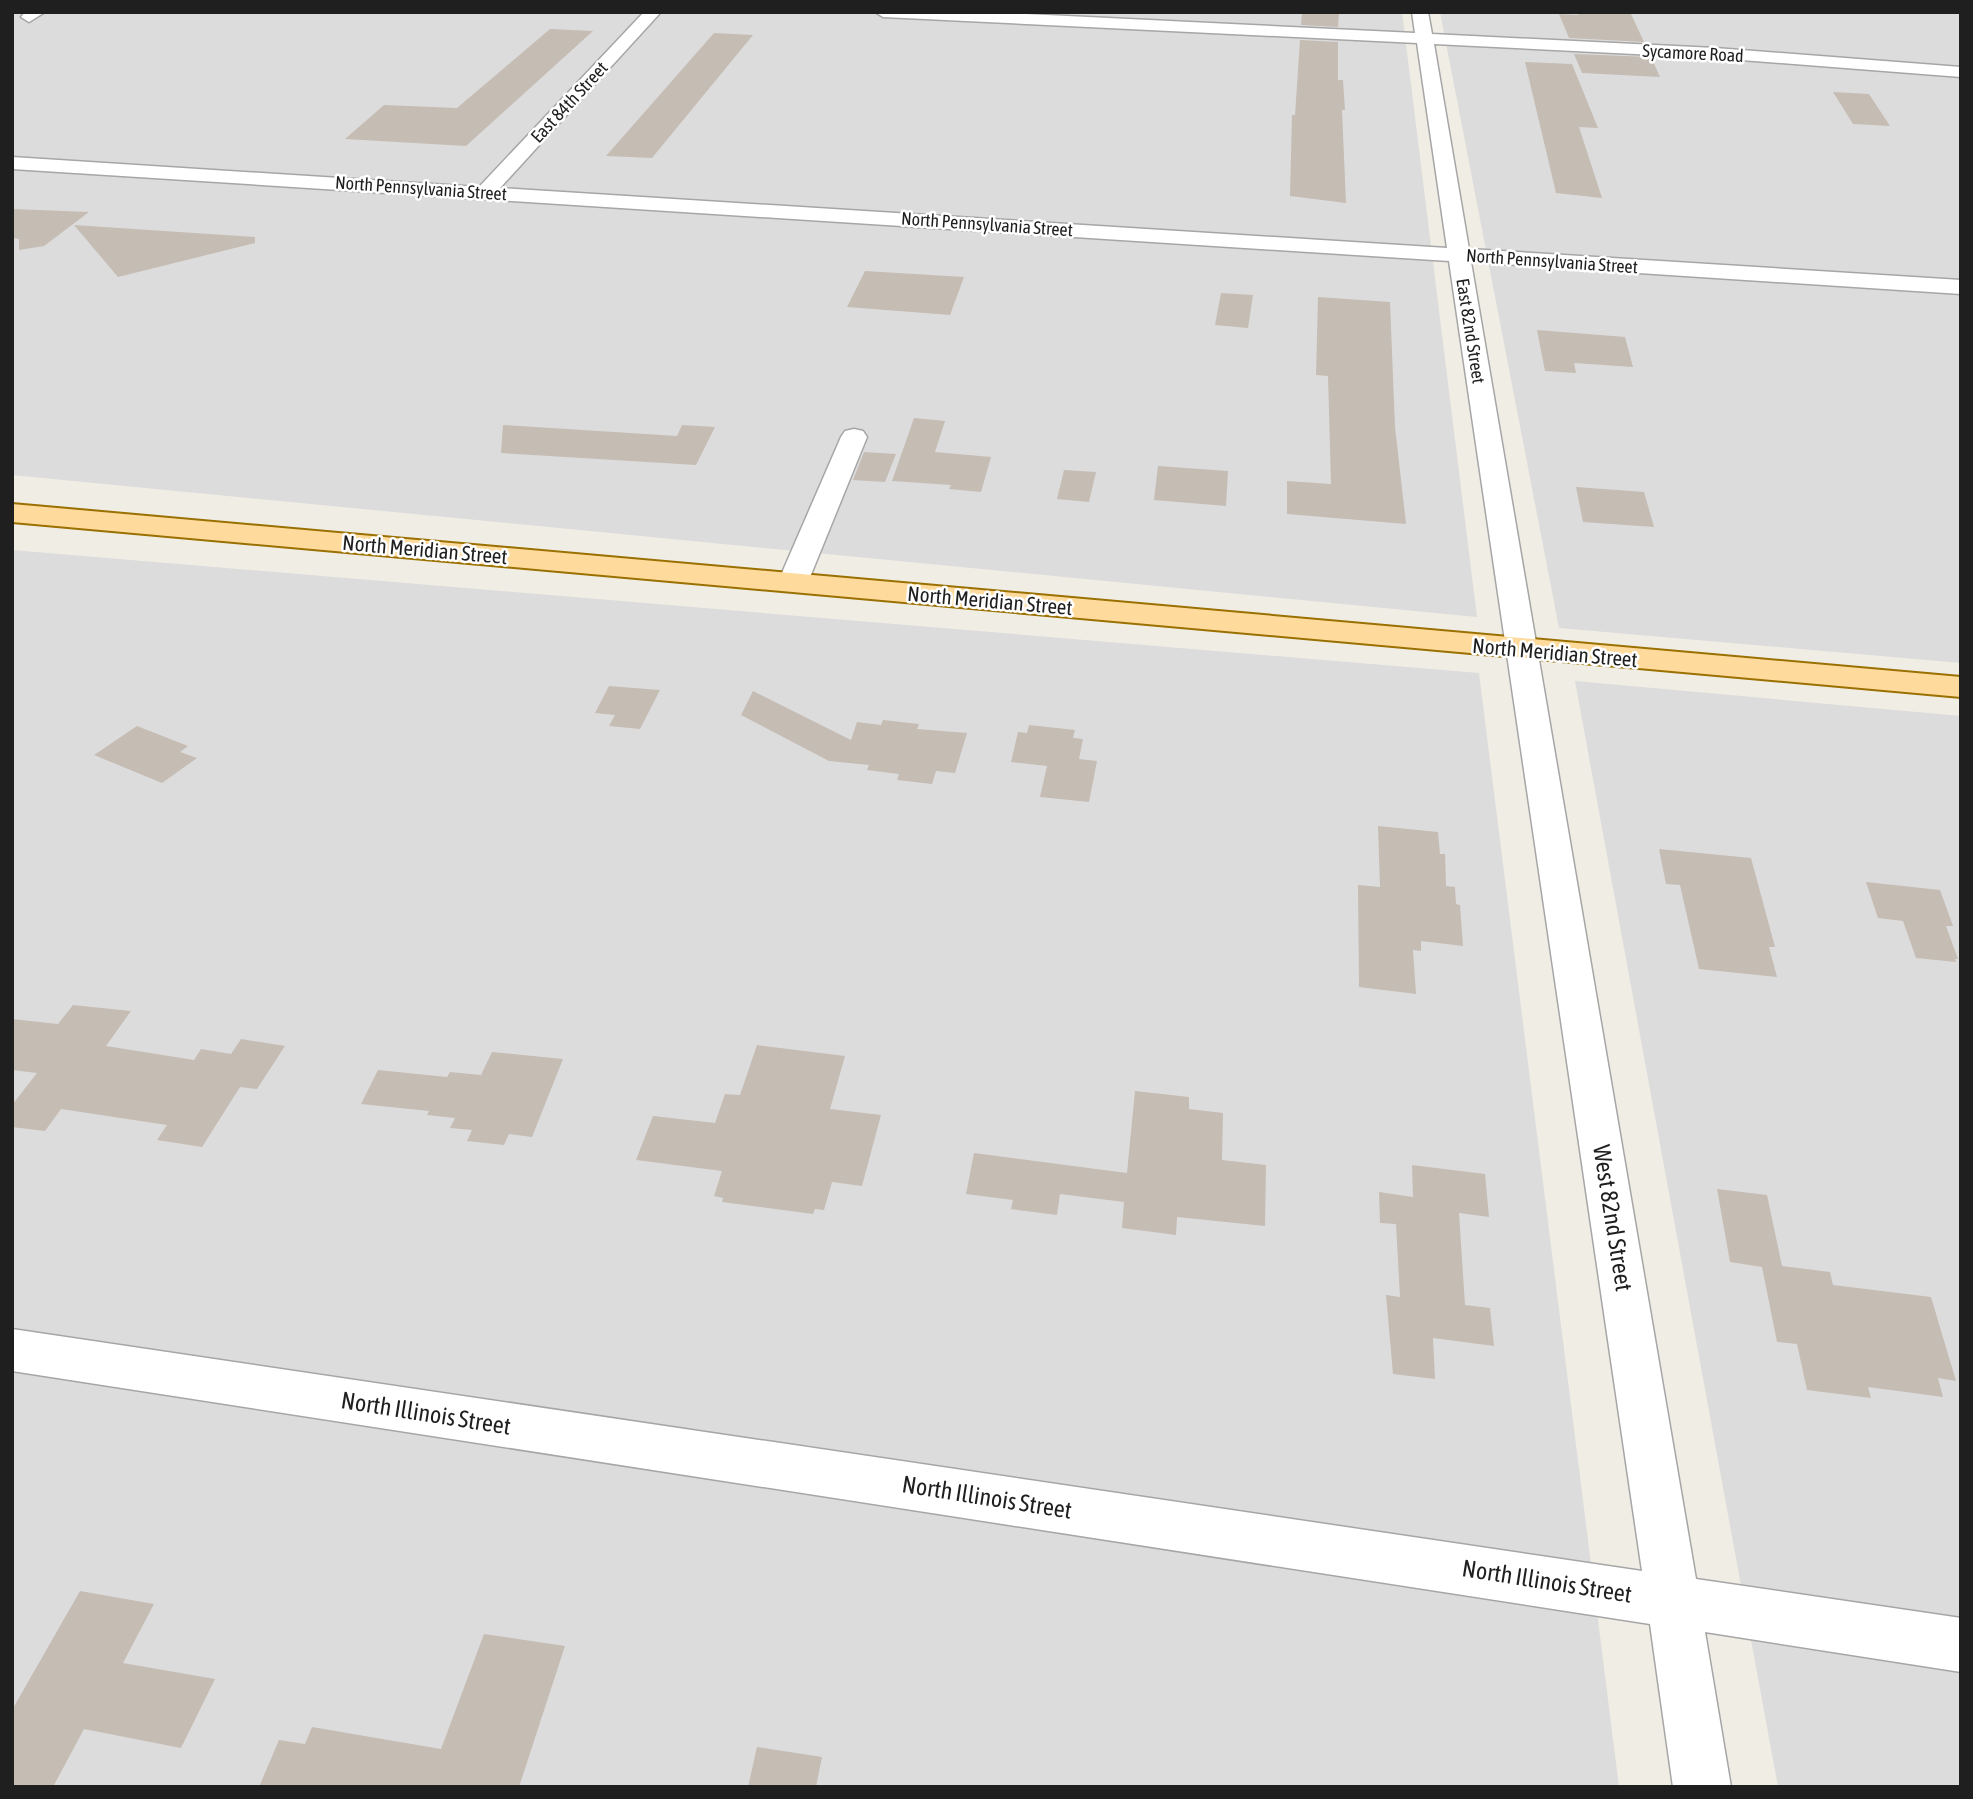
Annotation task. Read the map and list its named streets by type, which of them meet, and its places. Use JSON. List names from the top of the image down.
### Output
{
  "streets": {
    "main road": ["North Meridian Street"],
    "street": [
      "Sycamore Road",
      "East 84th Street",
      "North Pennsylvania Street",
      "East 82nd Street",
      "West 82nd Street",
      "North Illinois Street"
    ]
  },
  "crossings": [
    ["Sycamore Road", "East 82nd Street"],
    ["East 84th Street", "North Pennsylvania Street"],
    ["North Pennsylvania Street", "East 82nd Street"],
    ["East 82nd Street", "North Meridian Street"],
    ["East 82nd Street", "West 82nd Street"],
    ["North Meridian Street", "West 82nd Street"],
    ["West 82nd Street", "North Illinois Street"]
  ]
}
